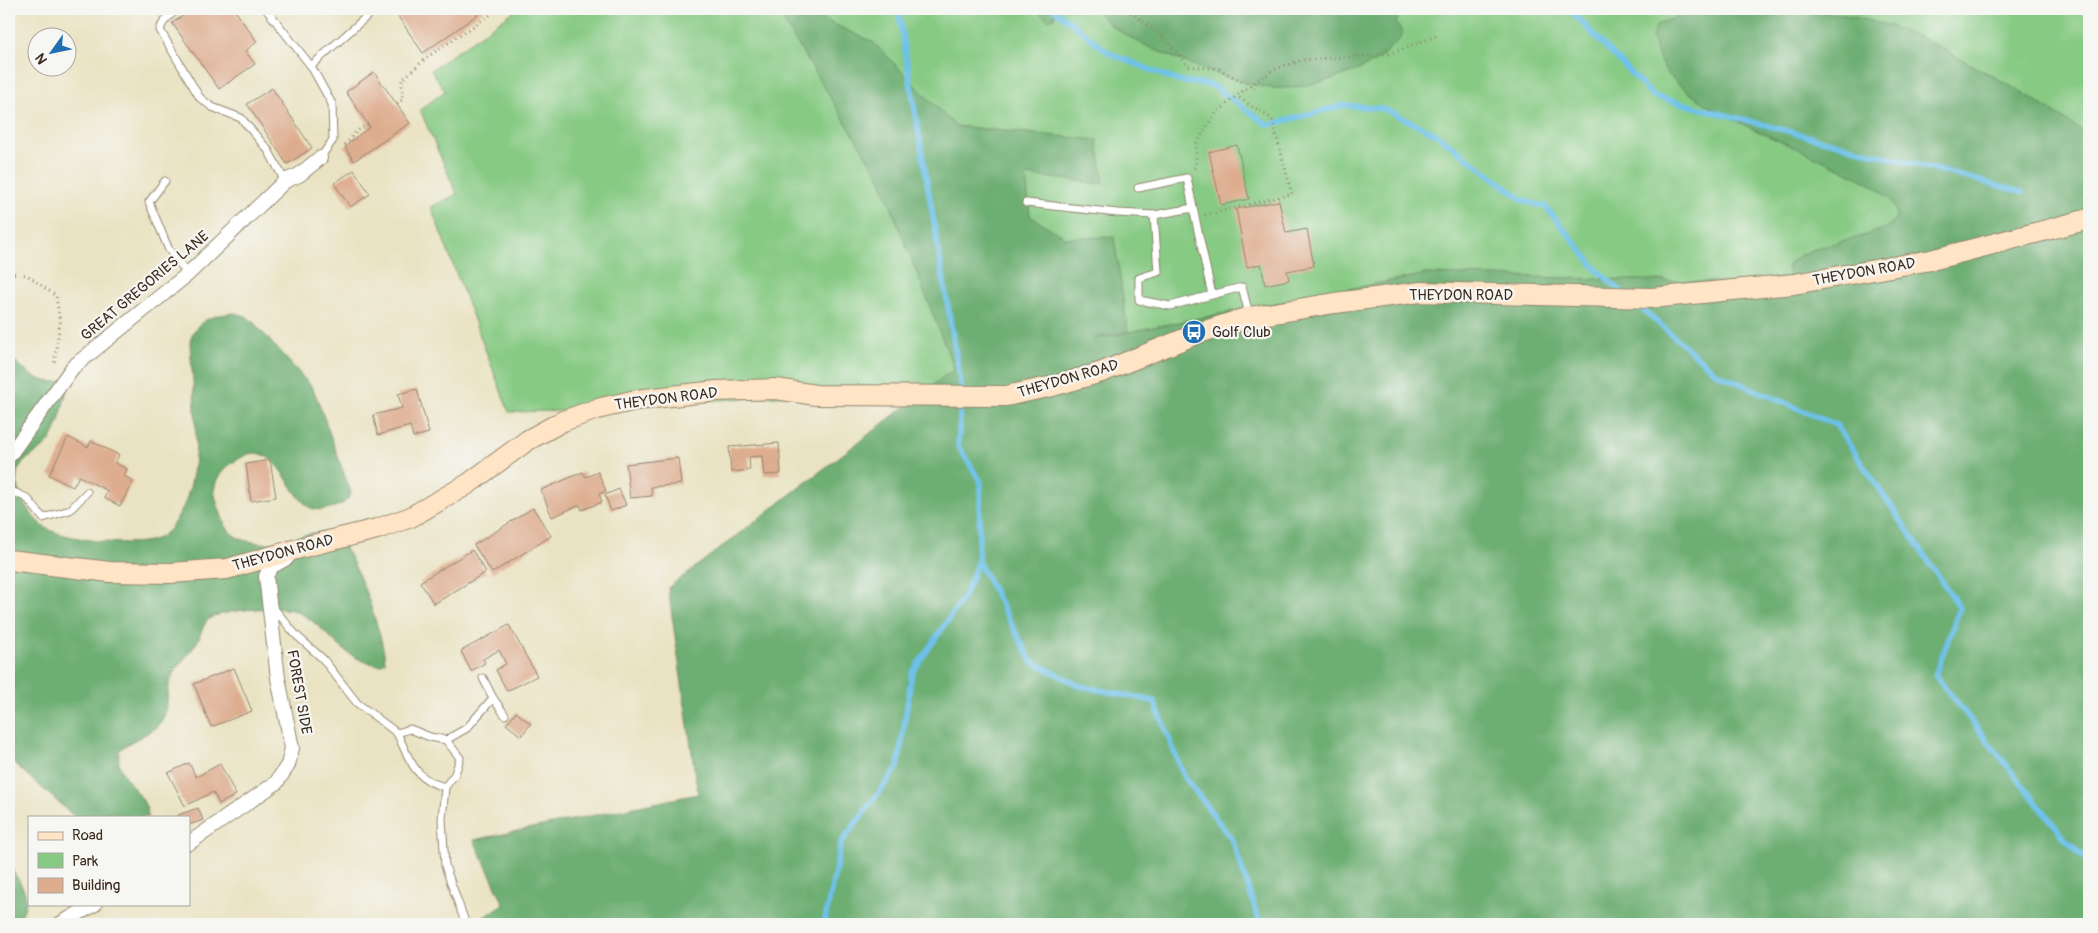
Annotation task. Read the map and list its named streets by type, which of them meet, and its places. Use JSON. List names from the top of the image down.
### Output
{
  "streets": {
    "street": ["THEYDON ROAD", "GREAT GREGORIES LANE", "FOREST SIDE"]
  },
  "crossings": [
    ["THEYDON ROAD", "FOREST SIDE"]
  ],
  "places": {
    "bus stop": ["Golf Club"]
  },
  "legend": ["Road", "Park", "Building"],
  "north": "bottom left"
}
